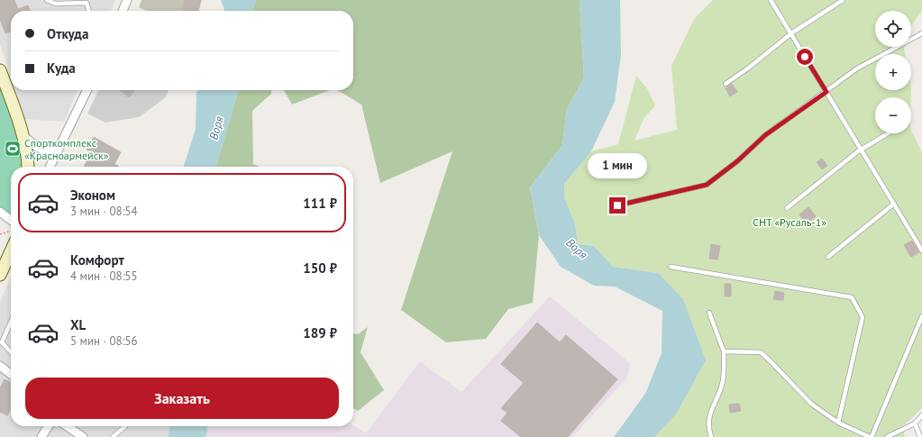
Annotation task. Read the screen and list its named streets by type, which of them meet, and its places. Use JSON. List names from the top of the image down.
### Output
{
  "water": ["Воря"],
  "parks": ["СНТ «Русаль-1»"],
  "places": {
    "sports": ["Спорткомплекс «Красноармейск»"]
  },
  "page": {
    "map_buttons": ["+", "−"],
    "banner": ["Откуда", "Куда"],
    "bubble": "1 мин",
    "list": [
      {
        "name": "Эконом",
        "note": "3 мин · 08:54",
        "value": "111 ₽"
      },
      {
        "name": "Комфорт",
        "note": "4 мин · 08:55",
        "value": "150 ₽"
      },
      {
        "name": "XL",
        "note": "5 мин · 08:56",
        "value": "189 ₽"
      }
    ],
    "buttons": "Заказать"
  }
}
